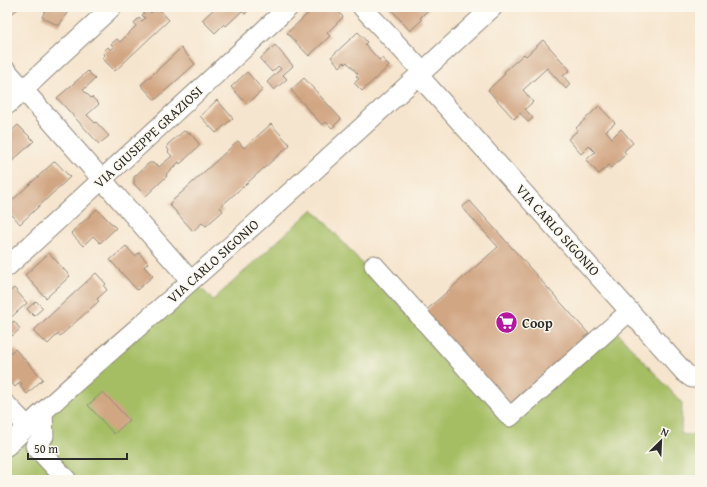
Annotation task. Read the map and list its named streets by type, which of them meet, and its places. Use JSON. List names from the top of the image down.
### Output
{
  "streets": {
    "street": ["VIA GIUSEPPE GRAZIOSI", "VIA CARLO SIGONIO"]
  },
  "places": {
    "supermarket": ["Coop"]
  },
  "scale_bar": "50 m",
  "north": "top right"
}
